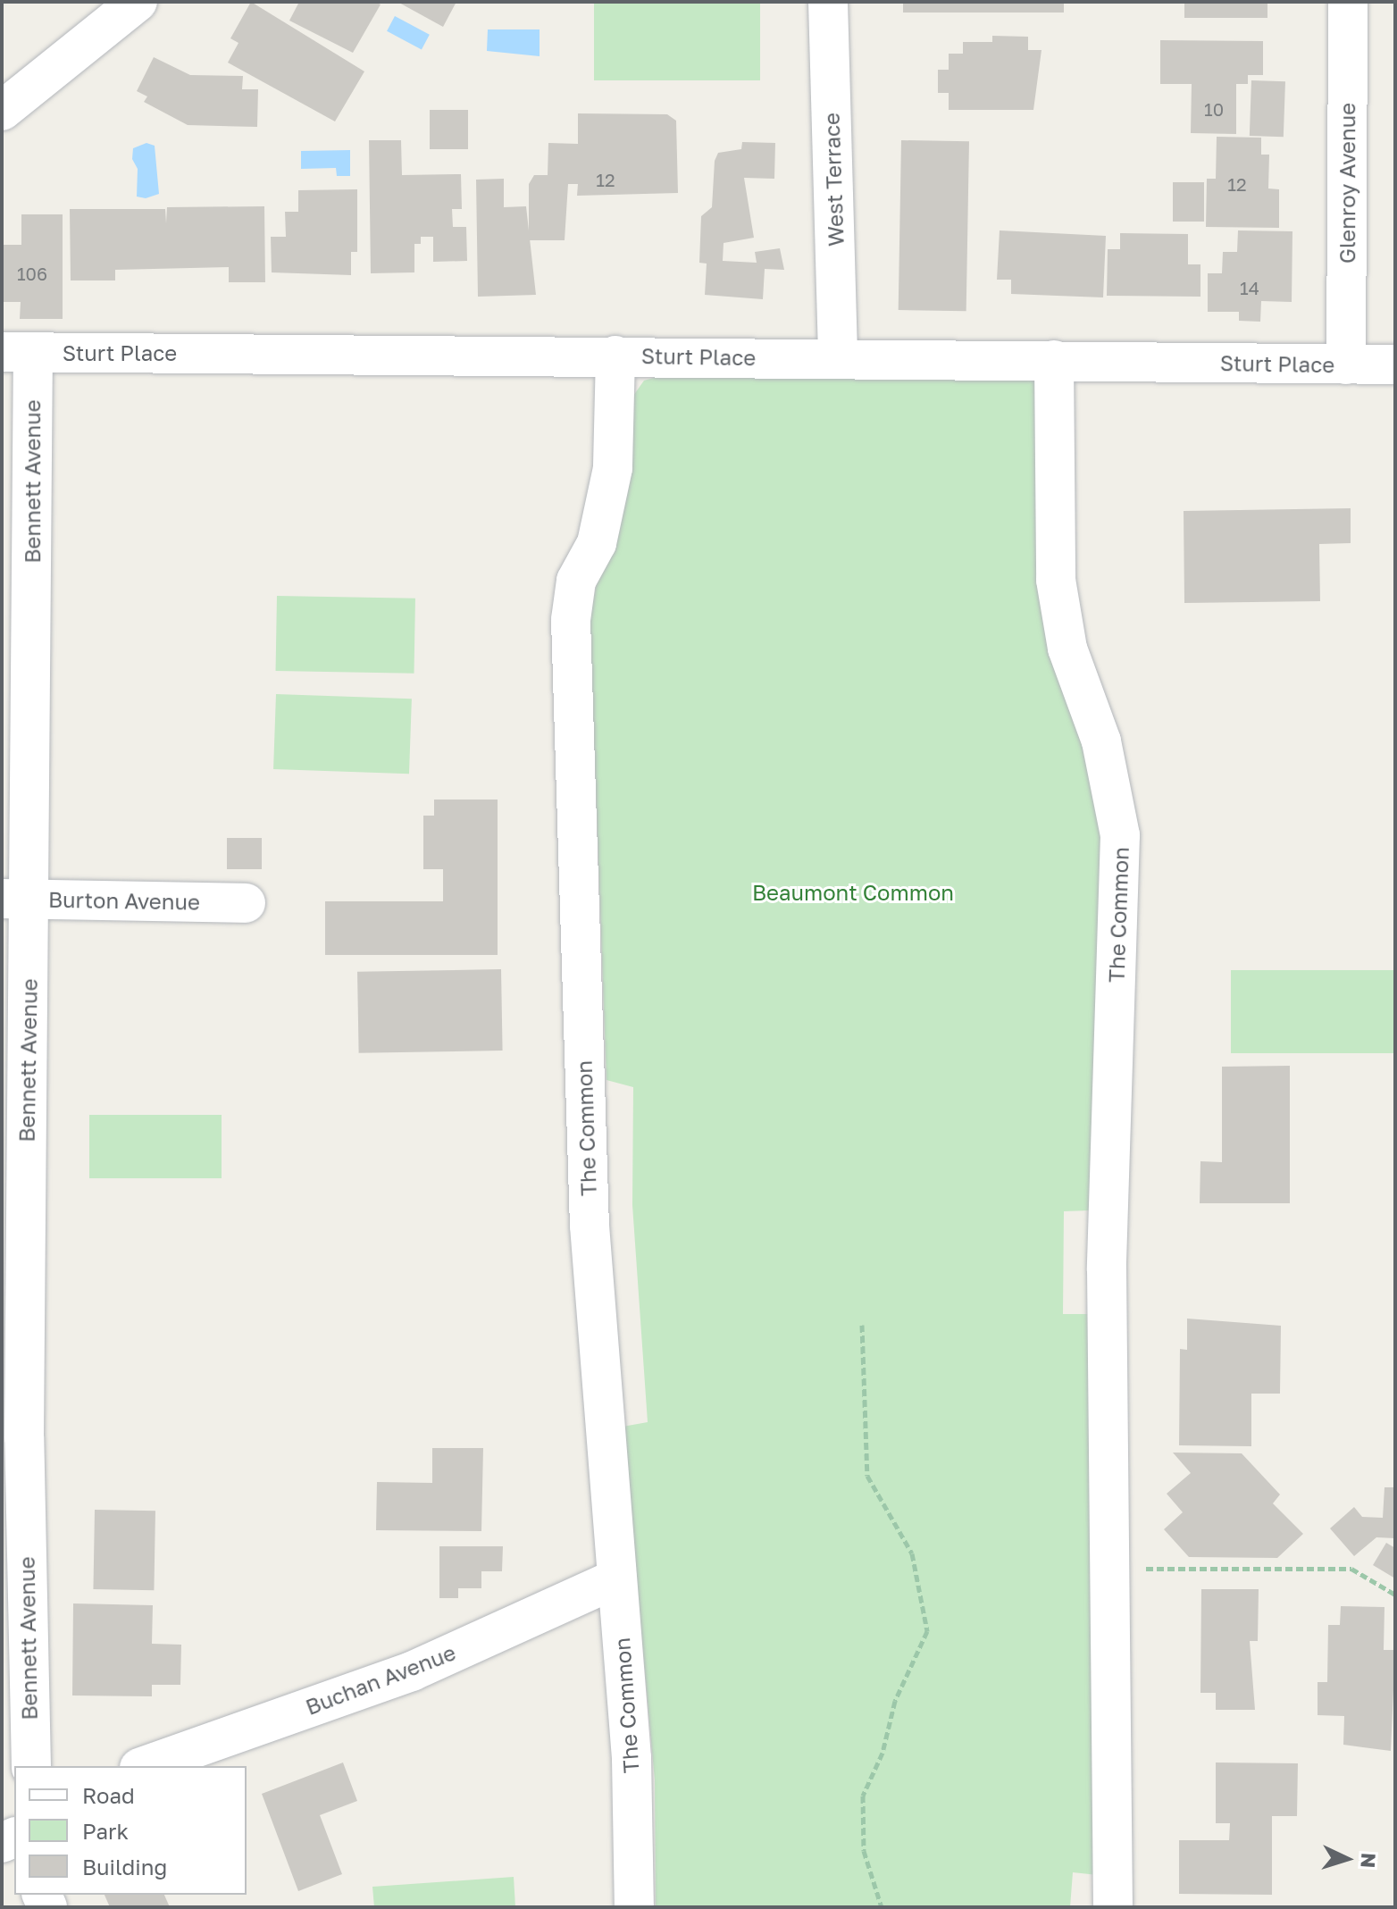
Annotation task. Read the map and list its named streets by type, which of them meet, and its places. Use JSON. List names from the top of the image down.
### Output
{
  "streets": {
    "street": [
      "West Terrace",
      "Glenroy Avenue",
      "Sturt Place",
      "Bennett Avenue",
      "Burton Avenue",
      "The Common",
      "Buchan Avenue"
    ]
  },
  "crossings": [
    ["West Terrace", "Sturt Place"],
    ["Glenroy Avenue", "Sturt Place"],
    ["Sturt Place", "Bennett Avenue"],
    ["Sturt Place", "The Common"],
    ["Bennett Avenue", "Burton Avenue"],
    ["The Common", "Buchan Avenue"]
  ],
  "parks": ["Beaumont Common"],
  "house_numbers": [
    "10",
    "12",
    "12",
    "106",
    "14"
  ],
  "legend": ["Road", "Park", "Building"],
  "north": "right"
}
